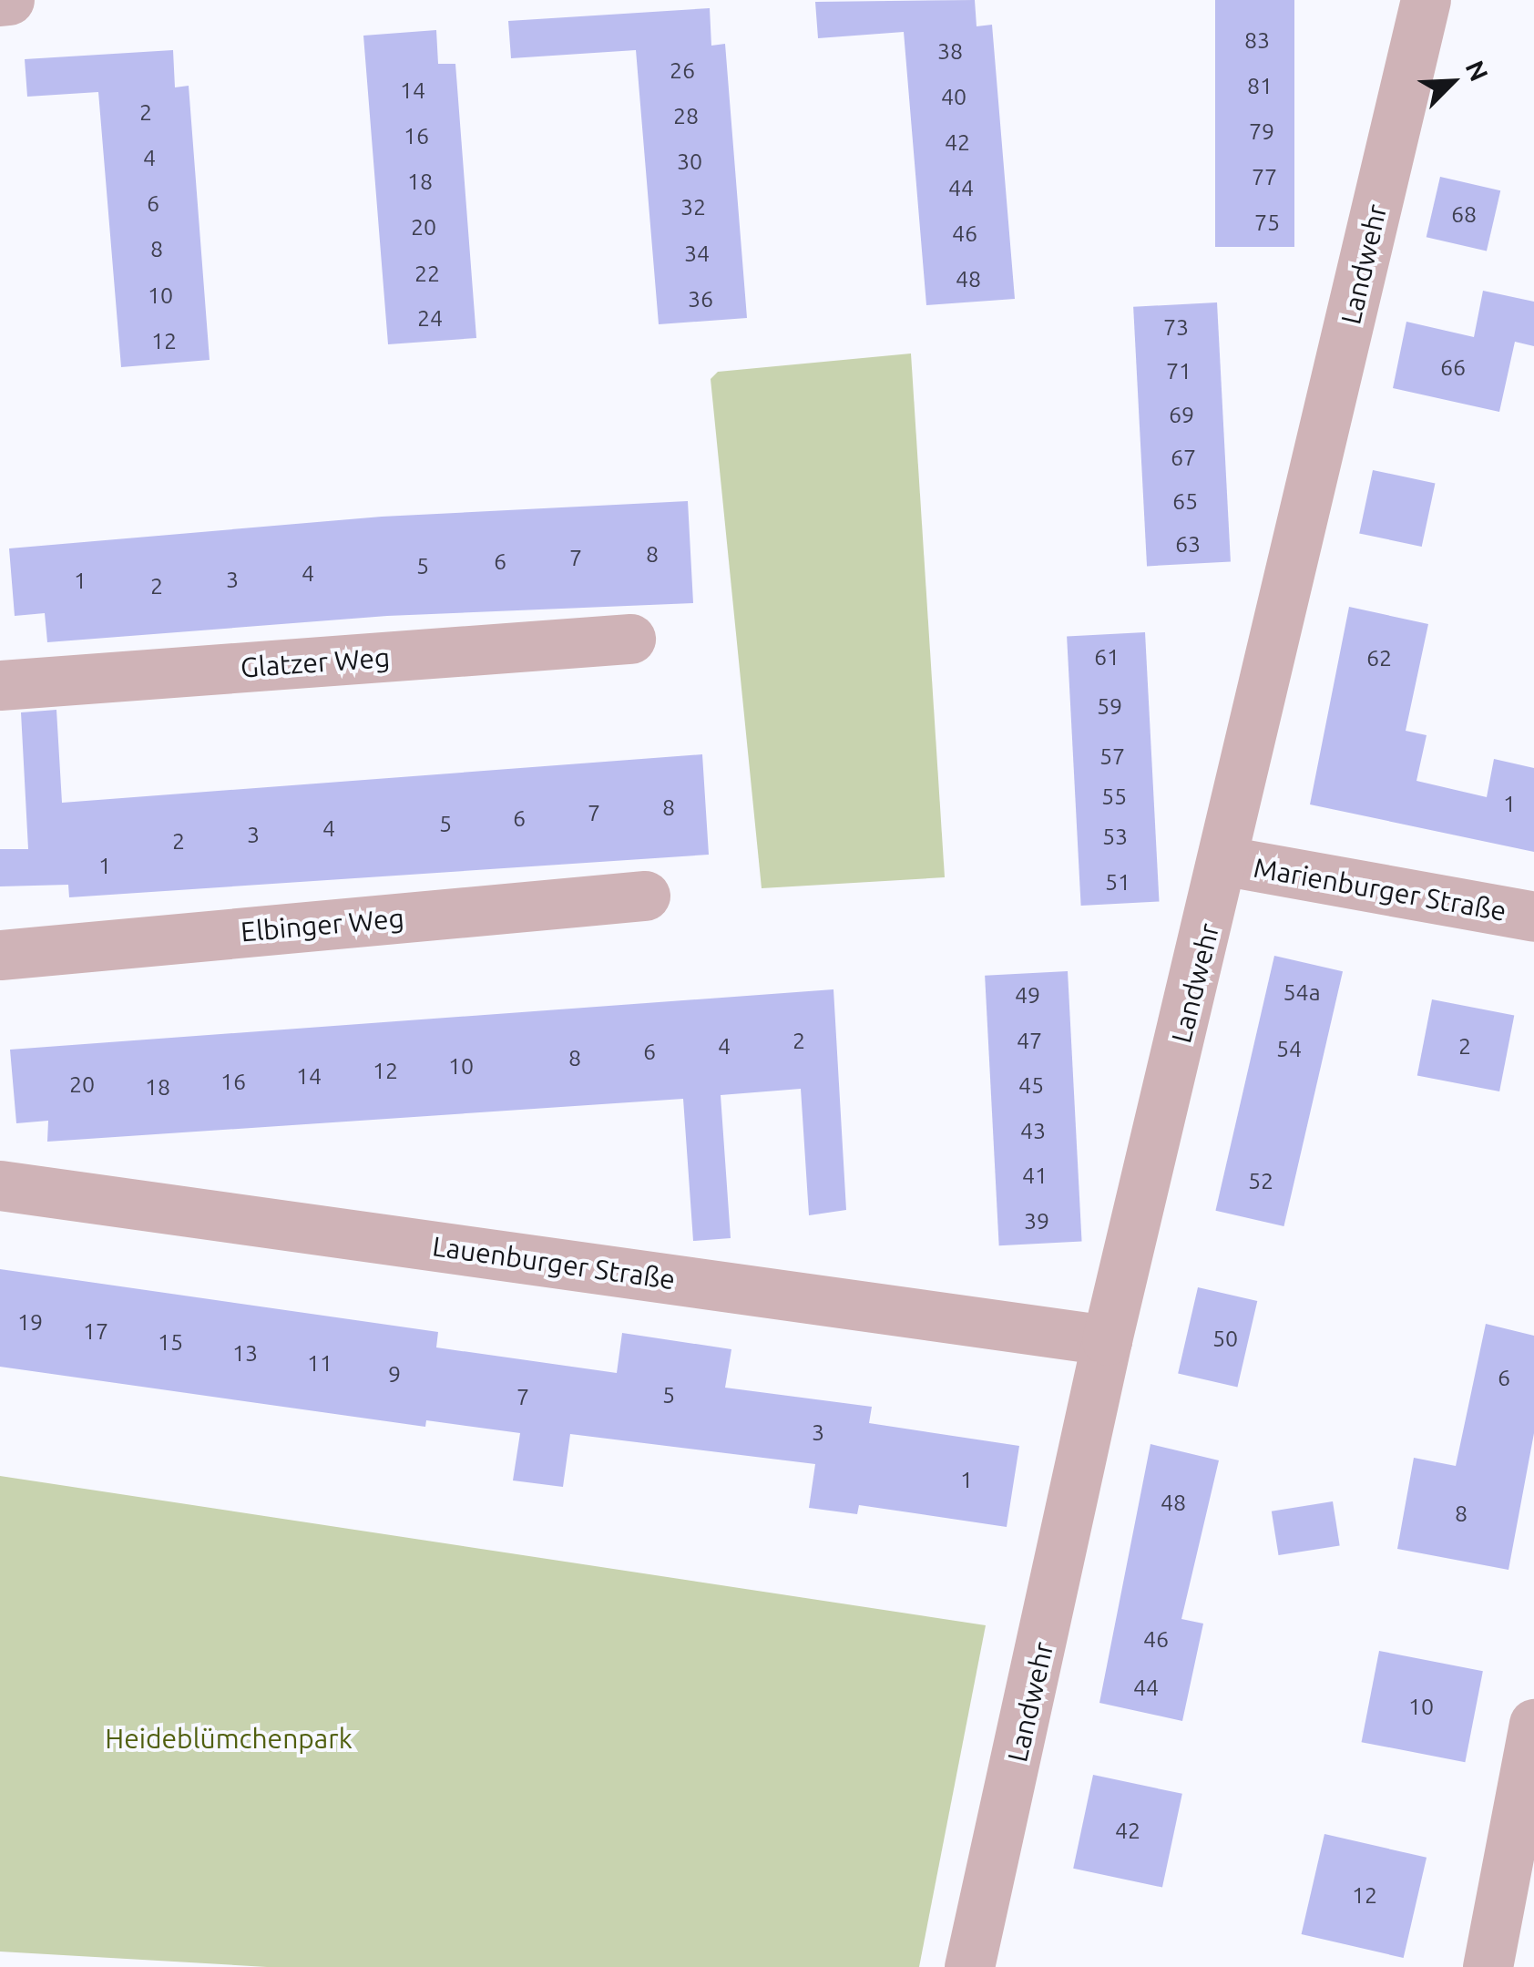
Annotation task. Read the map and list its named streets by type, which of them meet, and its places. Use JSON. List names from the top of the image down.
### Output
{
  "streets": {
    "street": [
      "Landwehr",
      "Glatzer Weg",
      "Marienburger Straße",
      "Elbinger Weg",
      "Lauenburger Straße"
    ]
  },
  "crossings": [
    ["Landwehr", "Marienburger Straße"],
    ["Landwehr", "Lauenburger Straße"]
  ],
  "parks": ["Heideblümchenpark"],
  "house_numbers": [
    "83",
    "38",
    "26",
    "81",
    "14",
    "40",
    "2",
    "28",
    "79",
    "16",
    "42",
    "4",
    "30",
    "77",
    "18",
    "44",
    "6",
    "32",
    "68",
    "75",
    "20",
    "46",
    "8",
    "34",
    "22",
    "48",
    "10",
    "36",
    "24",
    "73",
    "12",
    "66",
    "71",
    "69",
    "67",
    "65",
    "63",
    "8",
    "7",
    "6",
    "5",
    "4",
    "3",
    "1",
    "2",
    "61",
    "62",
    "59",
    "57",
    "55",
    "1",
    "8",
    "7",
    "6",
    "5",
    "4",
    "3",
    "53",
    "2",
    "1",
    "51",
    "54a",
    "49",
    "2",
    "47",
    "4",
    "2",
    "54",
    "6",
    "8",
    "10",
    "12",
    "14",
    "16",
    "20",
    "45",
    "18",
    "43",
    "41",
    "52",
    "39",
    "19",
    "17",
    "50",
    "15",
    "13",
    "11",
    "9",
    "6",
    "5",
    "7",
    "3",
    "1",
    "48",
    "8",
    "46",
    "44",
    "10",
    "42",
    "12"
  ],
  "north": "top right"
}
